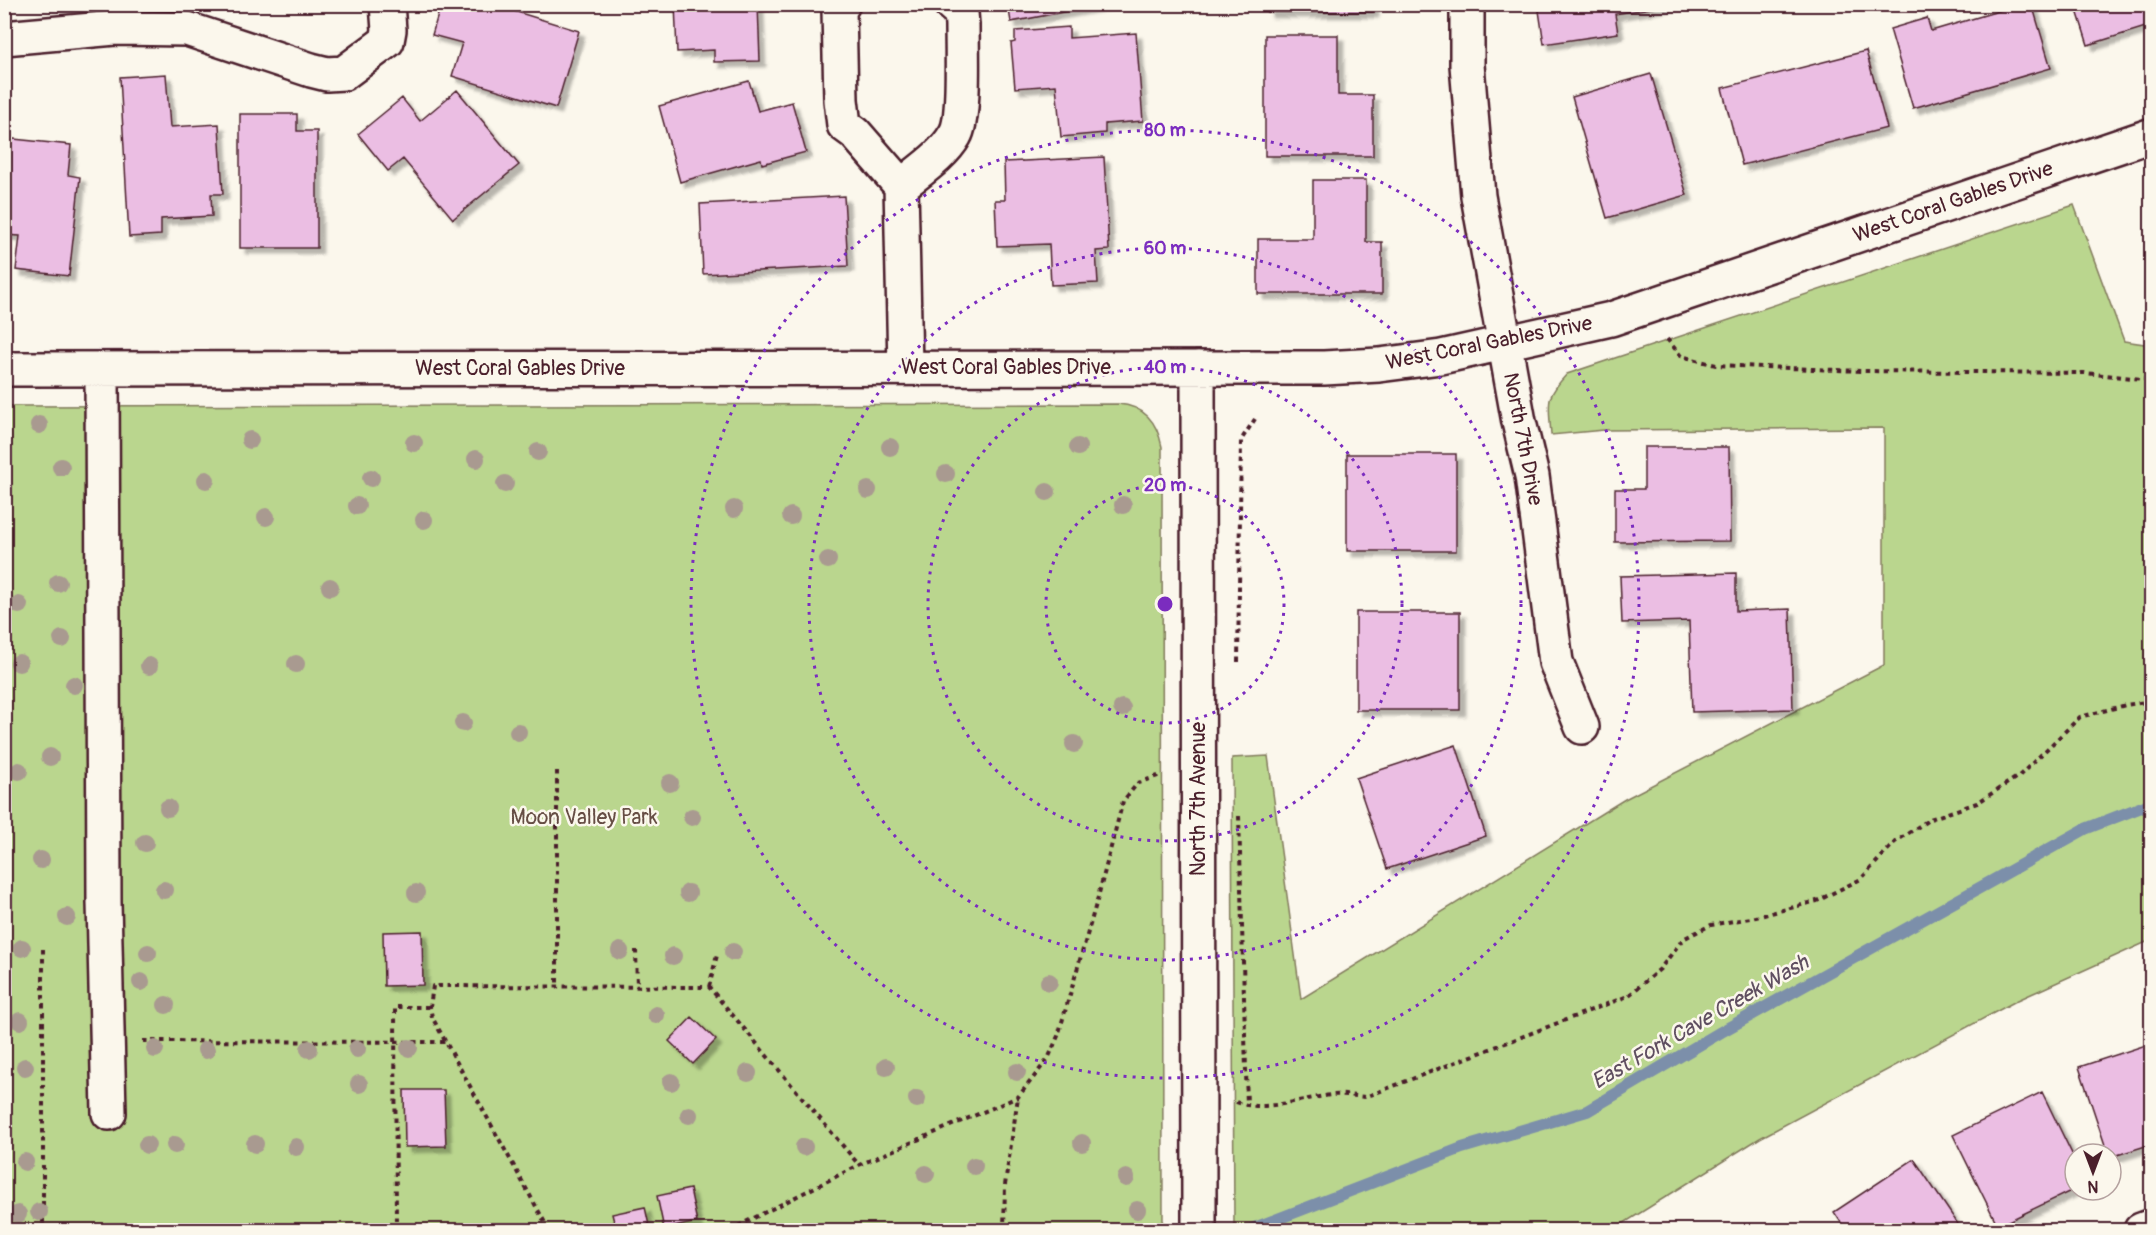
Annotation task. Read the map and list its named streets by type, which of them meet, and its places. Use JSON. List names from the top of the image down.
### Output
{
  "streets": {
    "street": ["West Coral Gables Drive", "North 7th Drive", "North 7th Avenue"]
  },
  "crossings": [
    ["West Coral Gables Drive", "North 7th Drive"],
    ["West Coral Gables Drive", "North 7th Avenue"]
  ],
  "water": ["East Fork Cave Creek Wash"],
  "parks": ["Moon Valley Park"],
  "north": "bottom",
  "rings": [
    "80 m",
    "60 m",
    "40 m",
    "20 m"
  ]
}
